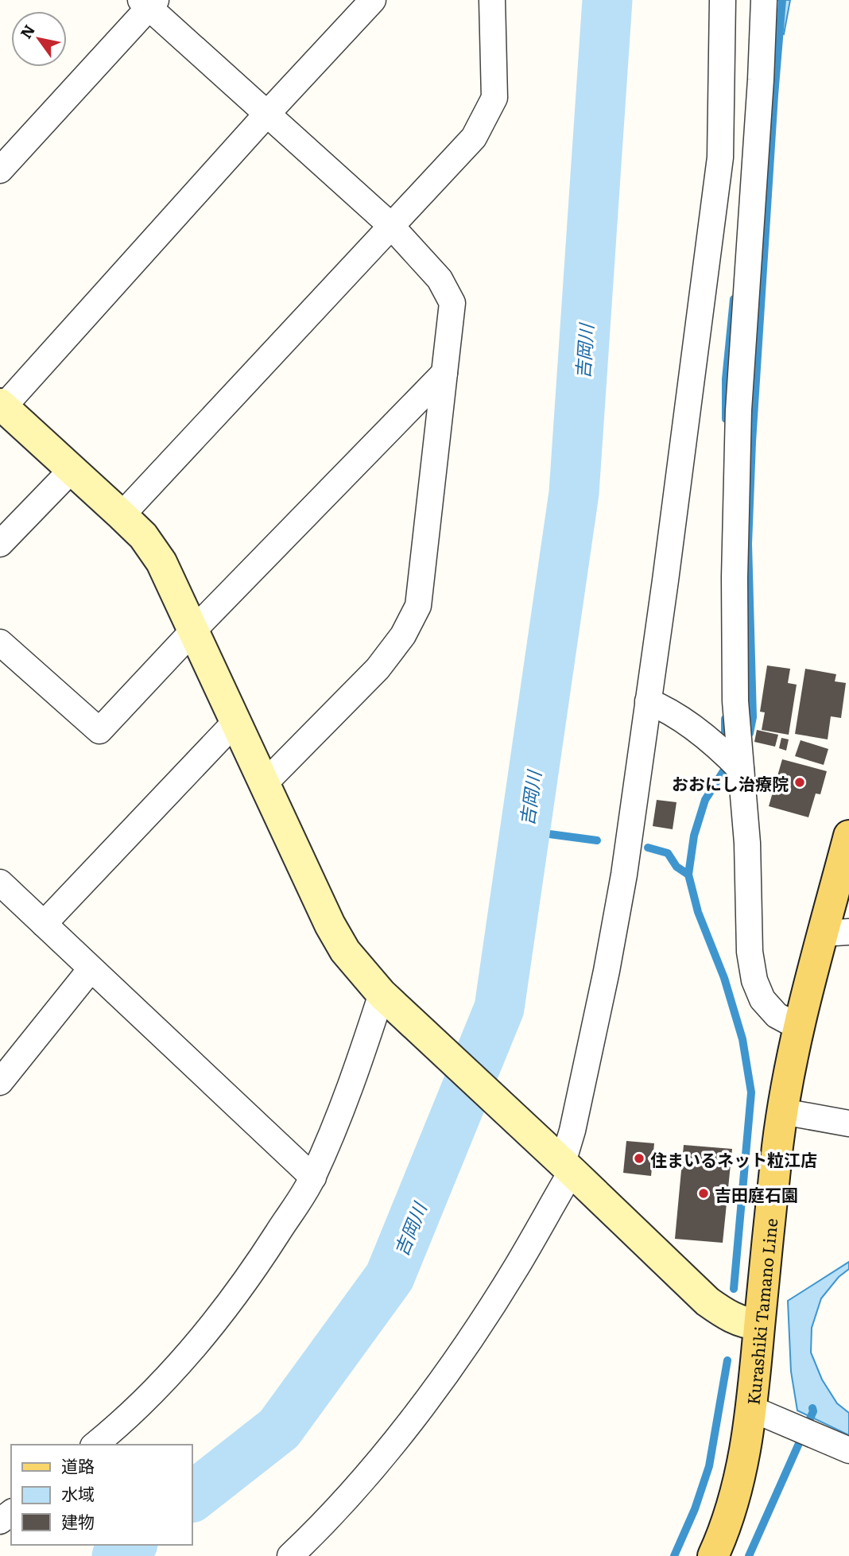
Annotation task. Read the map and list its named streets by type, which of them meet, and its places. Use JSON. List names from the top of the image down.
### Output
{
  "streets": {
    "main road": ["Kurashiki Tamano Line"]
  },
  "water": ["吉岡川"],
  "places": ["おおにし治療院", "住まいるネット粒江店", "吉田庭石園"],
  "legend": ["道路", "水域", "建物"],
  "north": "top left"
}
